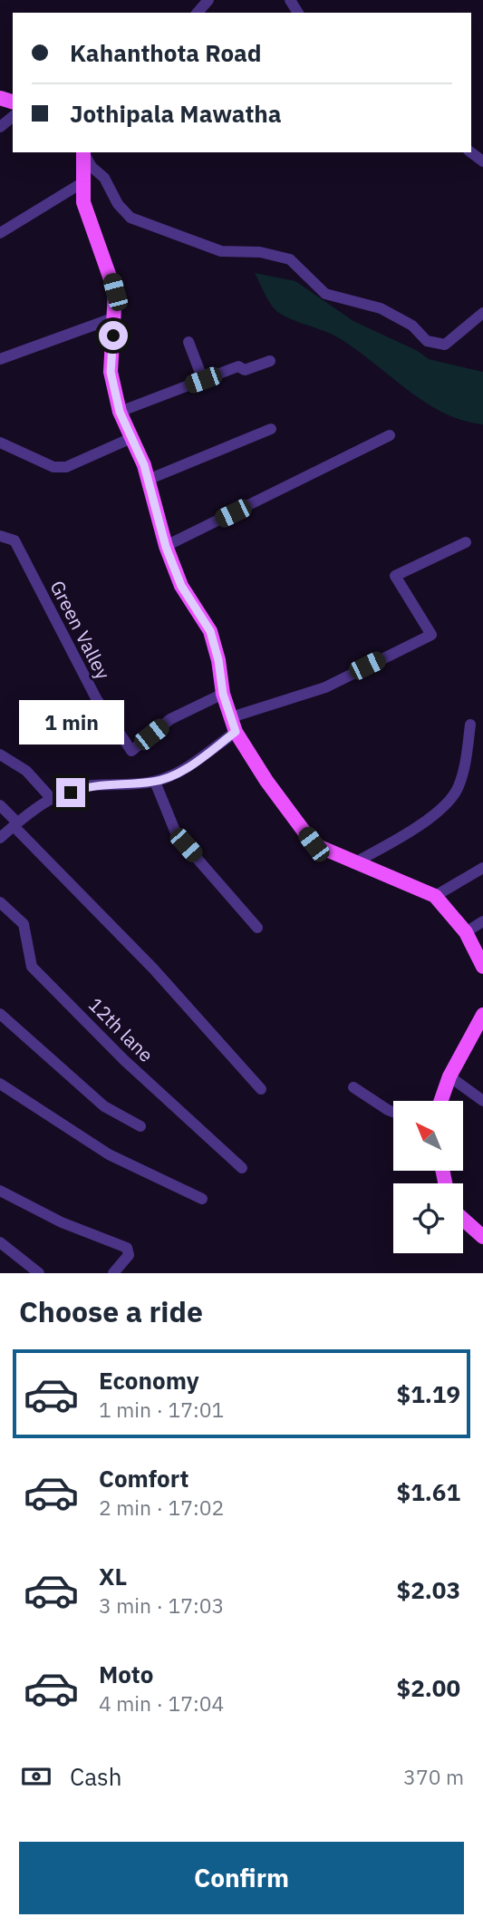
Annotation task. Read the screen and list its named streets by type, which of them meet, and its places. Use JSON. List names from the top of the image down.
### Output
{
  "streets": {
    "street": ["Green Valley", "12th lane"]
  },
  "north": "top left",
  "page": {
    "banner": ["Kahanthota Road", "Jothipala Mawatha"],
    "bubble": "1 min",
    "heading": "Choose a ride",
    "list": [
      {
        "name": "Economy",
        "note": "1 min · 17:01",
        "value": "$1.19"
      },
      {
        "name": "Comfort",
        "note": "2 min · 17:02",
        "value": "$1.61"
      },
      {
        "name": "XL",
        "note": "3 min · 17:03",
        "value": "$2.03"
      },
      {
        "name": "Moto",
        "note": "4 min · 17:04",
        "value": "$2.00"
      }
    ],
    "pay": ["Cash", "370 m"],
    "buttons": "Confirm"
  }
}
